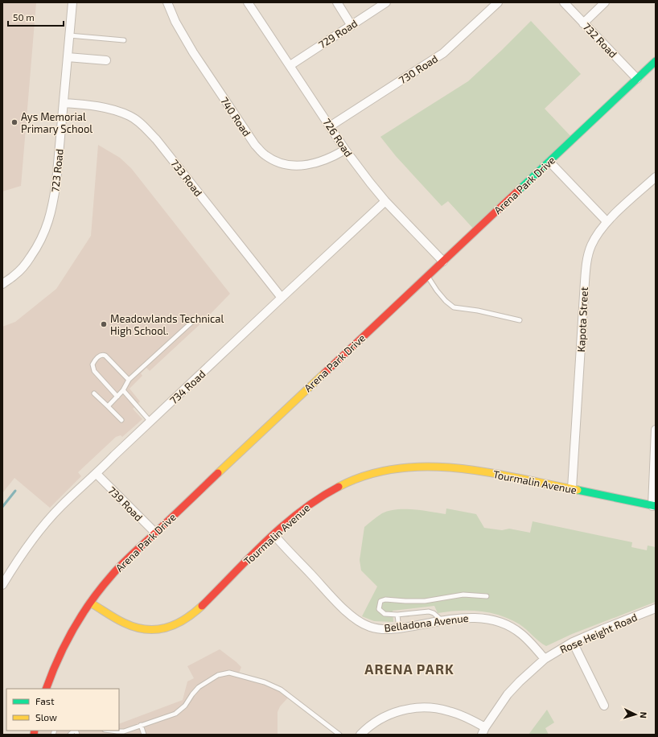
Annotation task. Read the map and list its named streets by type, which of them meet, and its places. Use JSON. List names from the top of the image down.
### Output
{
  "streets": {
    "street": [
      "729 Road",
      "732 Road",
      "730 Road",
      "740 Road",
      "726 Road",
      "723 Road",
      "733 Road",
      "Arena Park Drive",
      "Kapota Street",
      "734 Road",
      "Tourmalin Avenue",
      "739 Road",
      "Belladona Avenue",
      "Rose Height Road"
    ]
  },
  "crossings": [
    ["729 Road", "726 Road"],
    ["732 Road", "Arena Park Drive"],
    ["730 Road", "726 Road"],
    ["740 Road", "726 Road"],
    ["726 Road", "Arena Park Drive"],
    ["726 Road", "734 Road"],
    ["723 Road", "733 Road"],
    ["733 Road", "734 Road"],
    ["Arena Park Drive", "Tourmalin Avenue"],
    ["Arena Park Drive", "739 Road"],
    ["Kapota Street", "Tourmalin Avenue"],
    ["734 Road", "739 Road"],
    ["Tourmalin Avenue", "Belladona Avenue"],
    ["Belladona Avenue", "Rose Height Road"]
  ],
  "districts": ["ARENA PARK"],
  "places": ["Ays Memorial Primary School", "Meadowlands Technical High School."],
  "legend": ["Fast", "Slow"],
  "scale_bar": "50 m",
  "north": "right"
}
